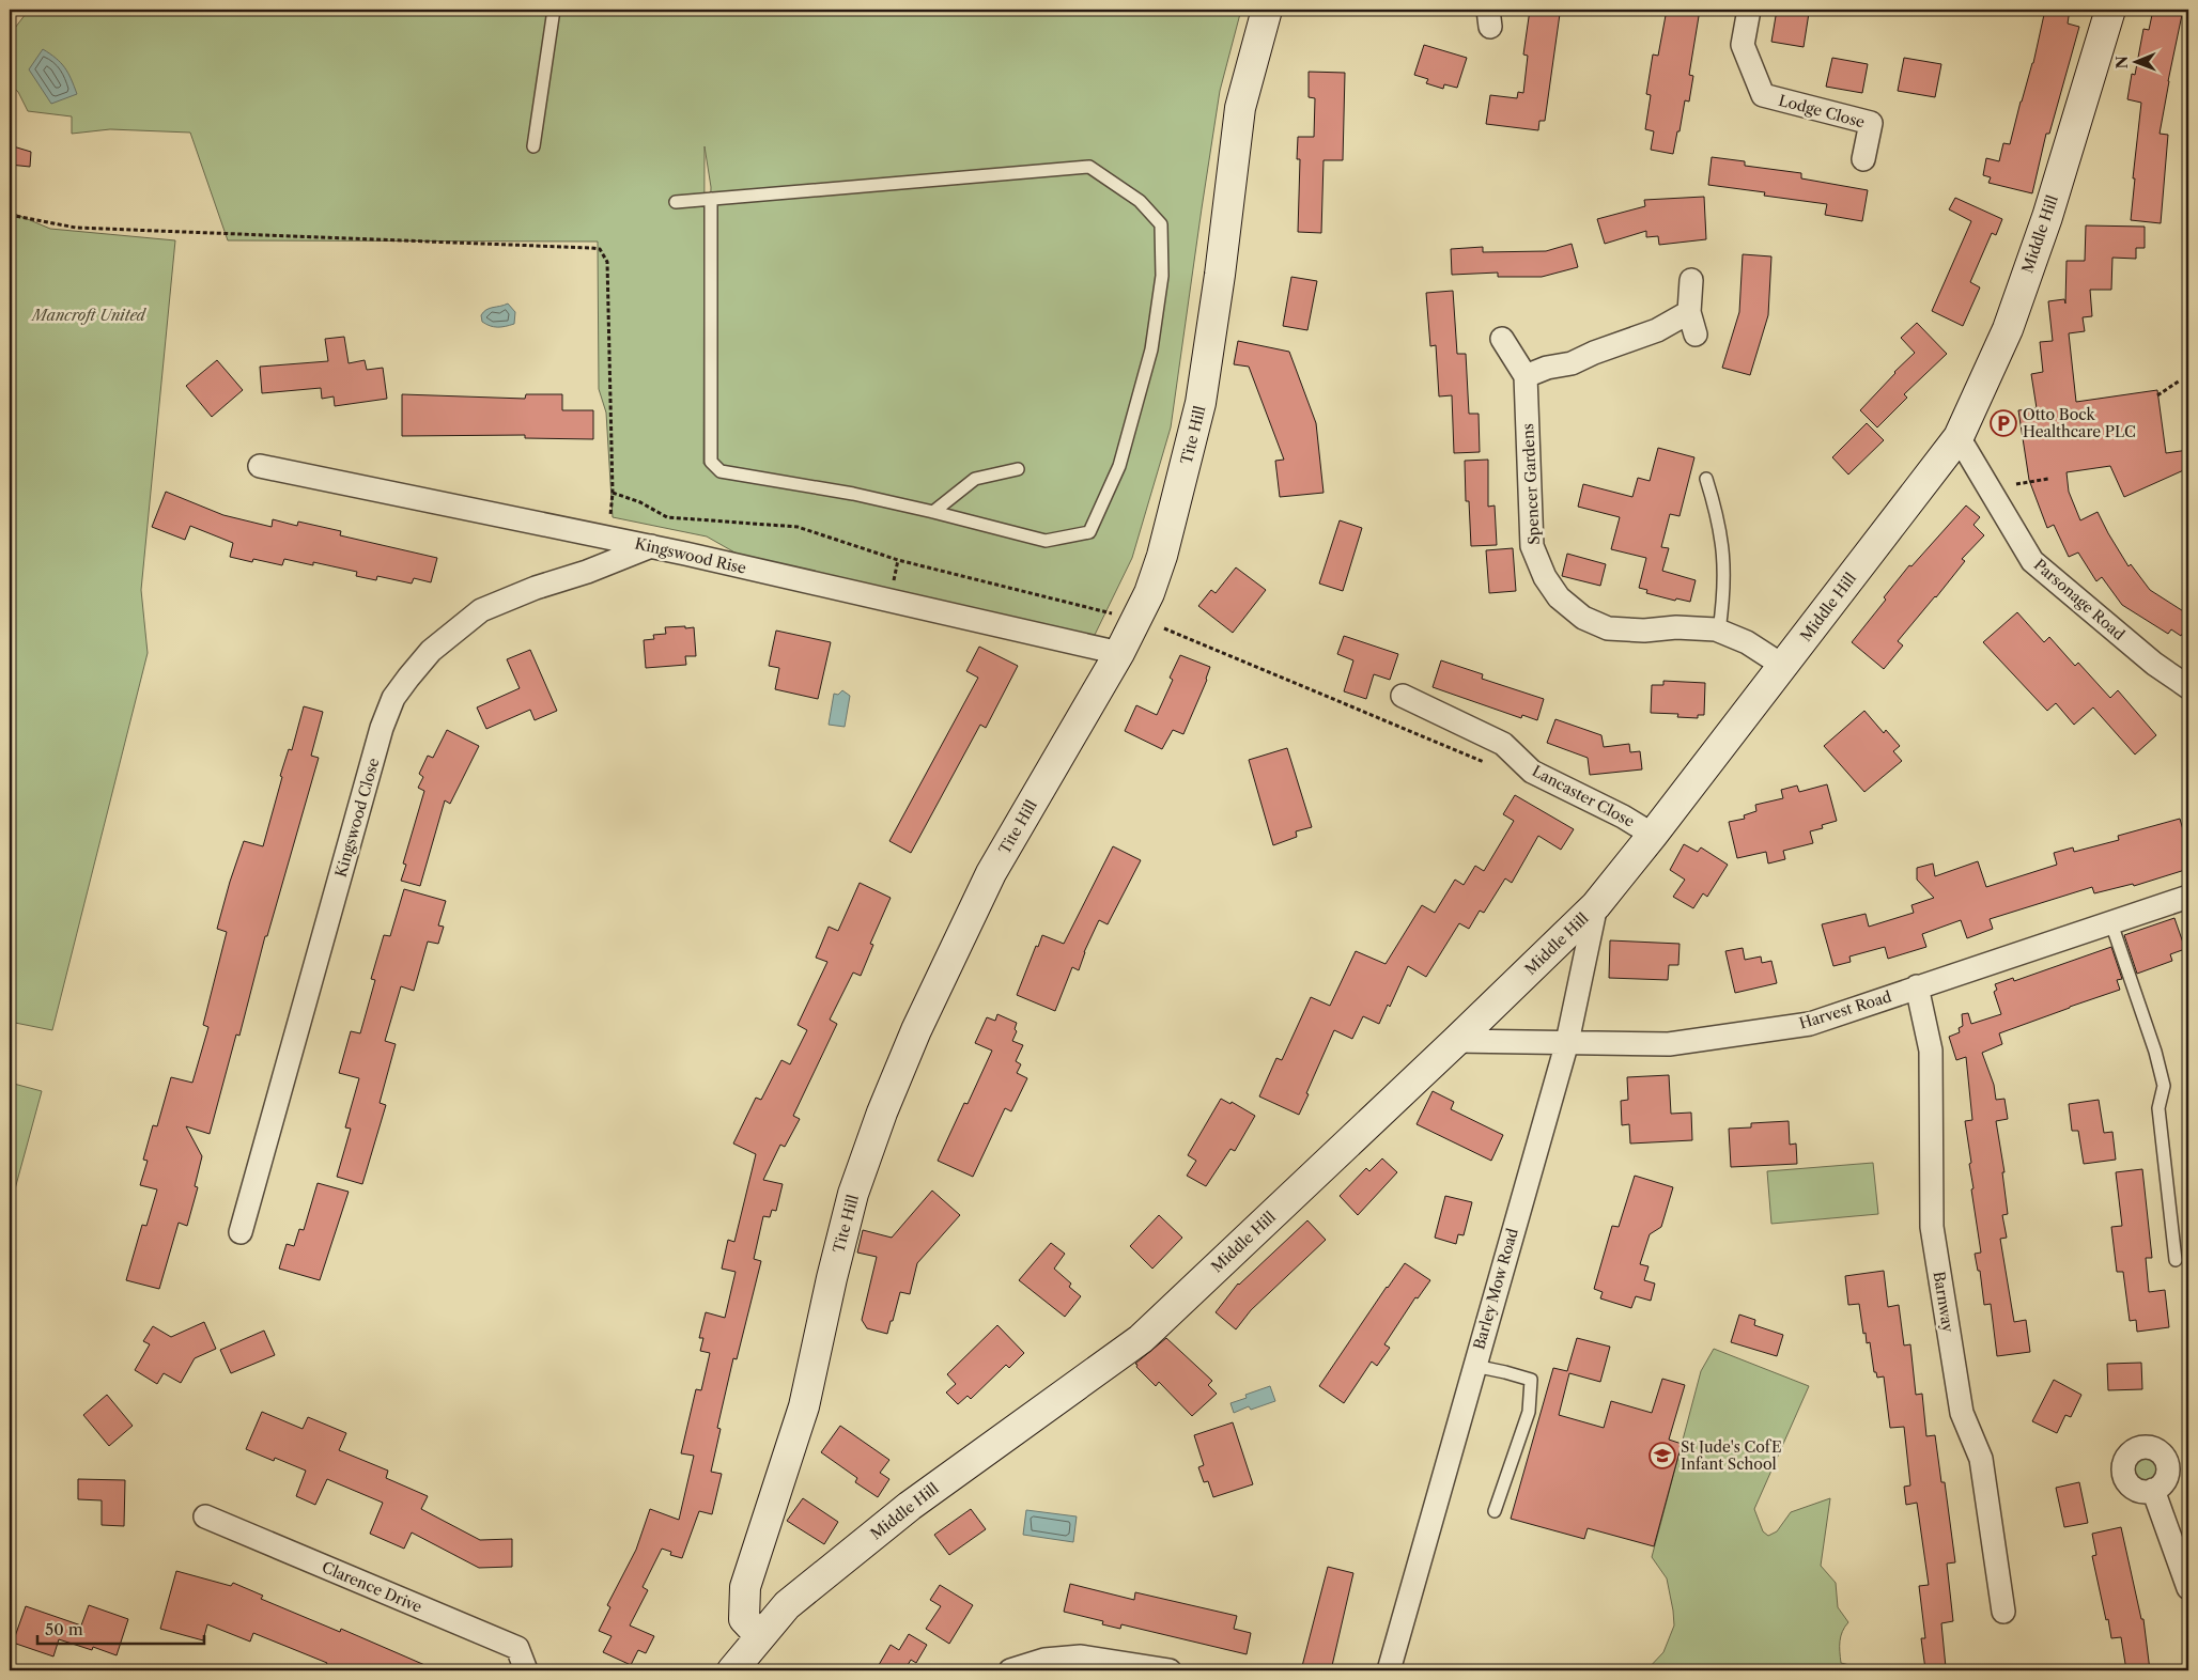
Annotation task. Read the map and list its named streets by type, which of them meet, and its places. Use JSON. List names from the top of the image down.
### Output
{
  "streets": {
    "street": [
      "Lodge Close",
      "Middle Hill",
      "Tite Hill",
      "Spencer Gardens",
      "Kingswood Rise",
      "Parsonage Road",
      "Lancaster Close",
      "Kingswood Close",
      "Harvest Road",
      "Barley Mow Road",
      "Barnway",
      "Clarence Drive"
    ]
  },
  "crossings": [
    ["Middle Hill", "Tite Hill"],
    ["Middle Hill", "Spencer Gardens"],
    ["Middle Hill", "Parsonage Road"],
    ["Middle Hill", "Lancaster Close"],
    ["Middle Hill", "Harvest Road"],
    ["Middle Hill", "Barley Mow Road"],
    ["Tite Hill", "Kingswood Rise"],
    ["Kingswood Rise", "Kingswood Close"],
    ["Harvest Road", "Barley Mow Road"],
    ["Harvest Road", "Barnway"]
  ],
  "parks": ["Mancroft United"],
  "places": {
    "parking": ["Otto Bock Healthcare PLC"],
    "school or university": ["St Jude's CofE Infant School"]
  },
  "scale_bar": "50 m",
  "north": "left"
}
